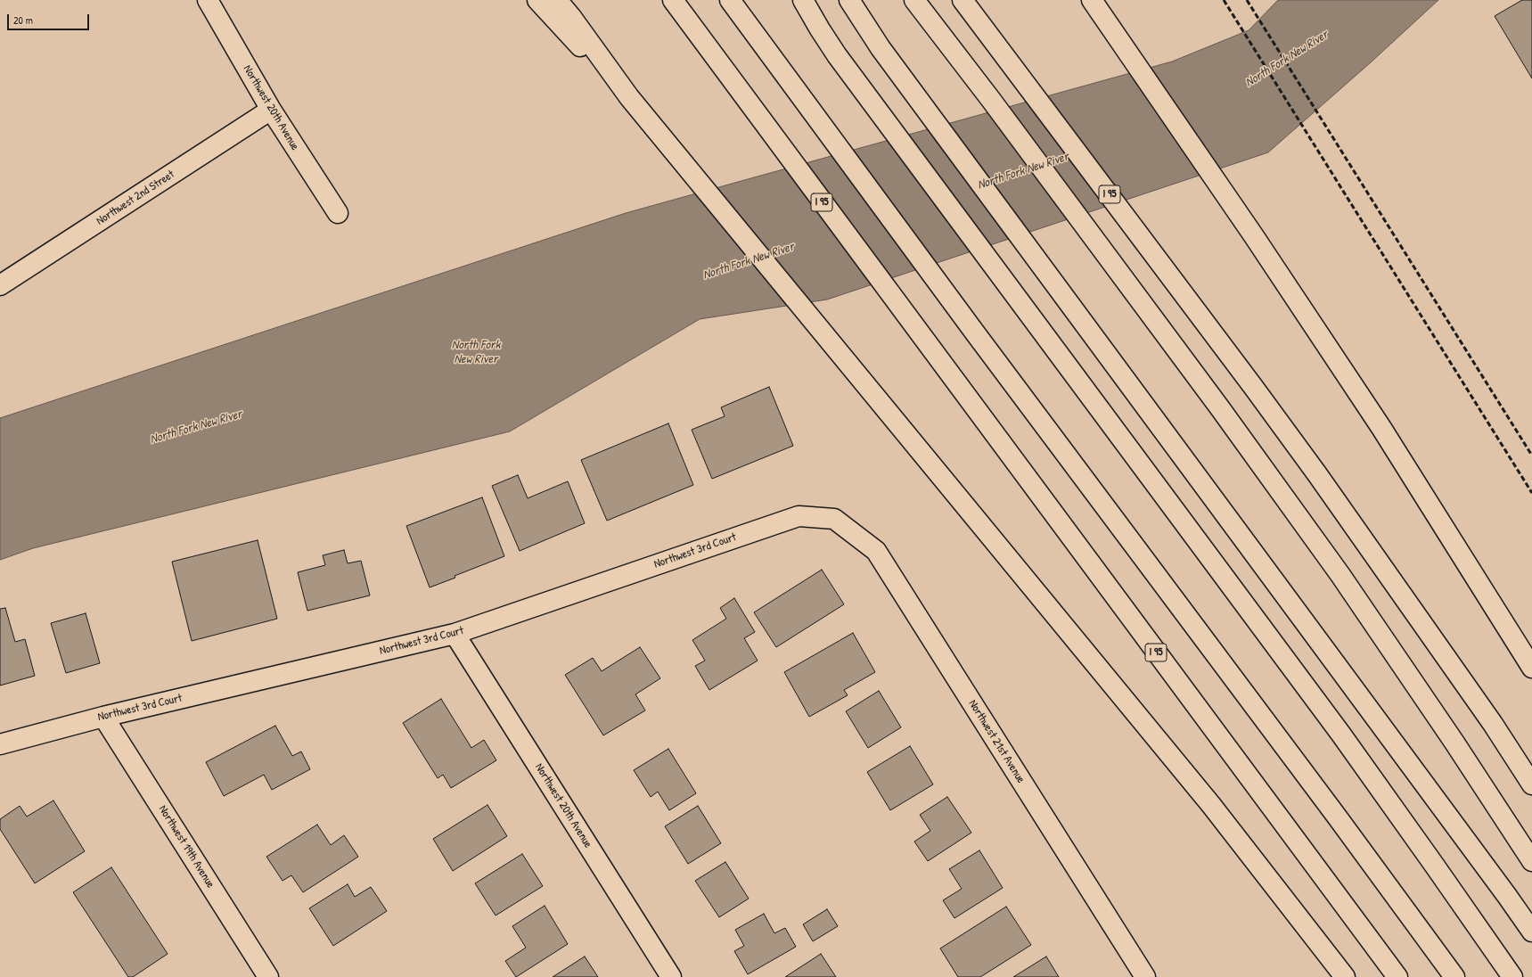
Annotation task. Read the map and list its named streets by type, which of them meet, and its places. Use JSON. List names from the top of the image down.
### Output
{
  "streets": {
    "main road": [
      "Northwest 20th Avenue",
      "I 95",
      "Northwest 2nd Street",
      "Northwest 3rd Court",
      "Northwest 21st Avenue",
      "Northwest 19th Avenue"
    ]
  },
  "crossings": [
    ["Northwest 20th Avenue", "Northwest 2nd Street"],
    ["Northwest 20th Avenue", "Northwest 3rd Court"],
    ["Northwest 3rd Court", "Northwest 21st Avenue"],
    ["Northwest 3rd Court", "Northwest 19th Avenue"]
  ],
  "water": ["North Fork New River"],
  "scale_bar": "20 m"
}
